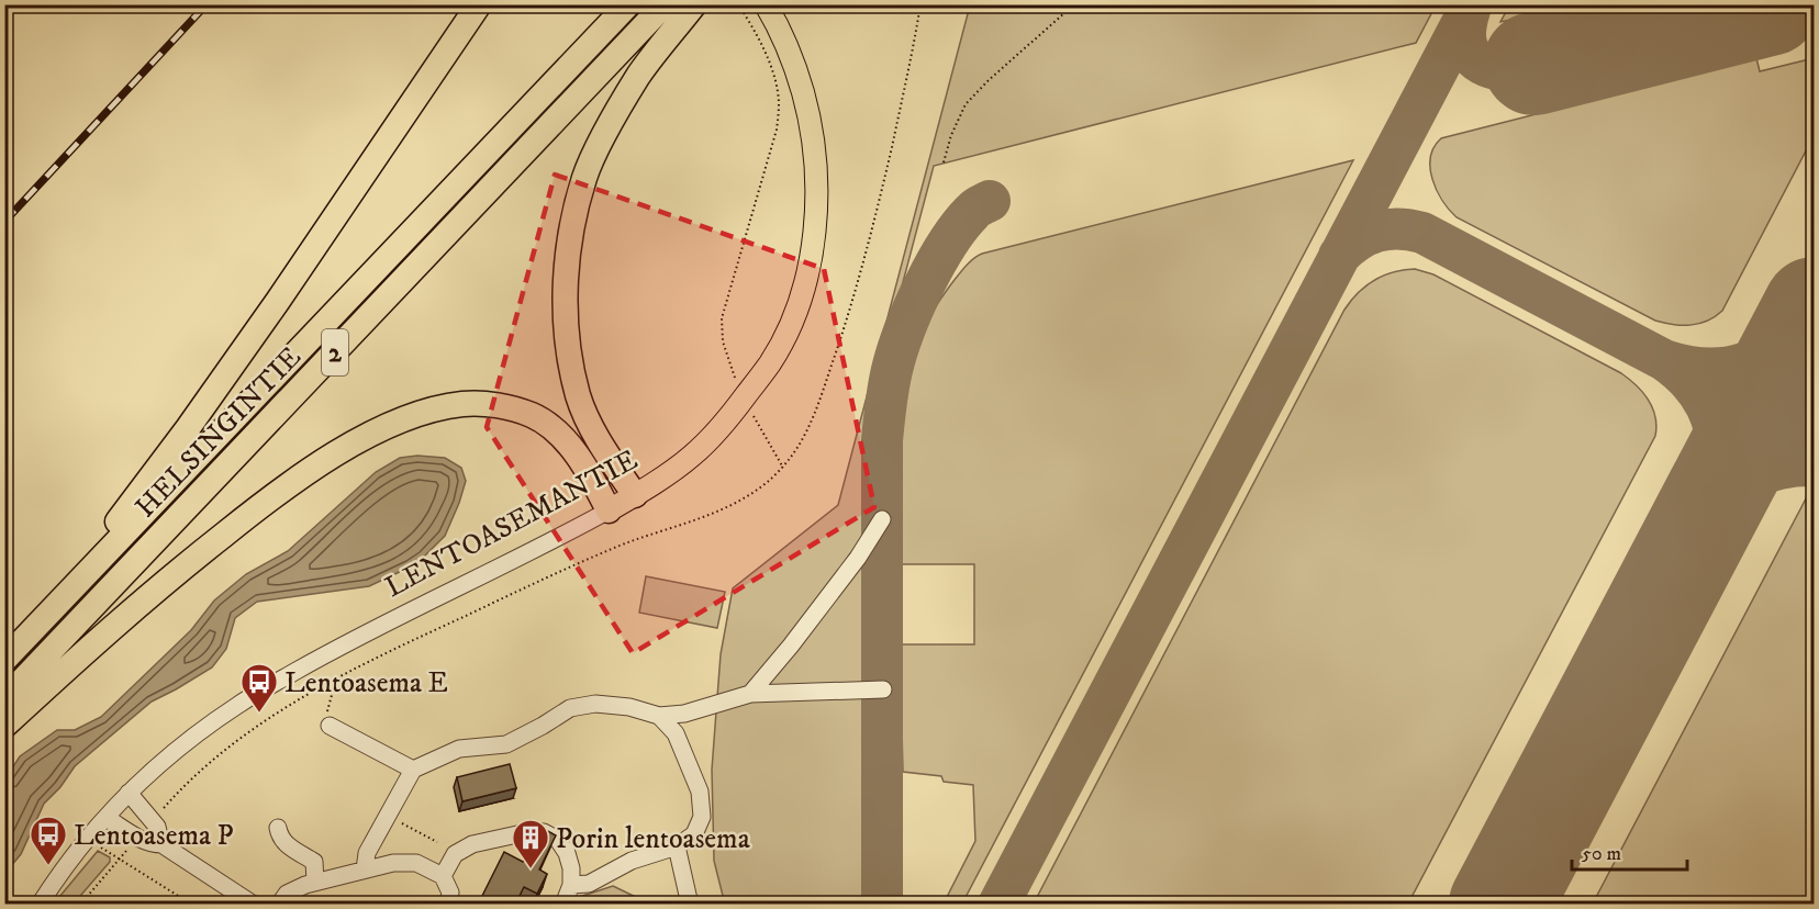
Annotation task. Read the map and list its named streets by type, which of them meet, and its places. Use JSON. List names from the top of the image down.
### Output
{
  "streets": {
    "highway": ["2", "HELSINGINTIE"],
    "main road": ["LENTOASEMANTIE"]
  },
  "places": {
    "bus stop": ["Lentoasema E", "Lentoasema P"],
    "building": ["Porin lentoasema"]
  },
  "scale_bar": "50 m"
}
